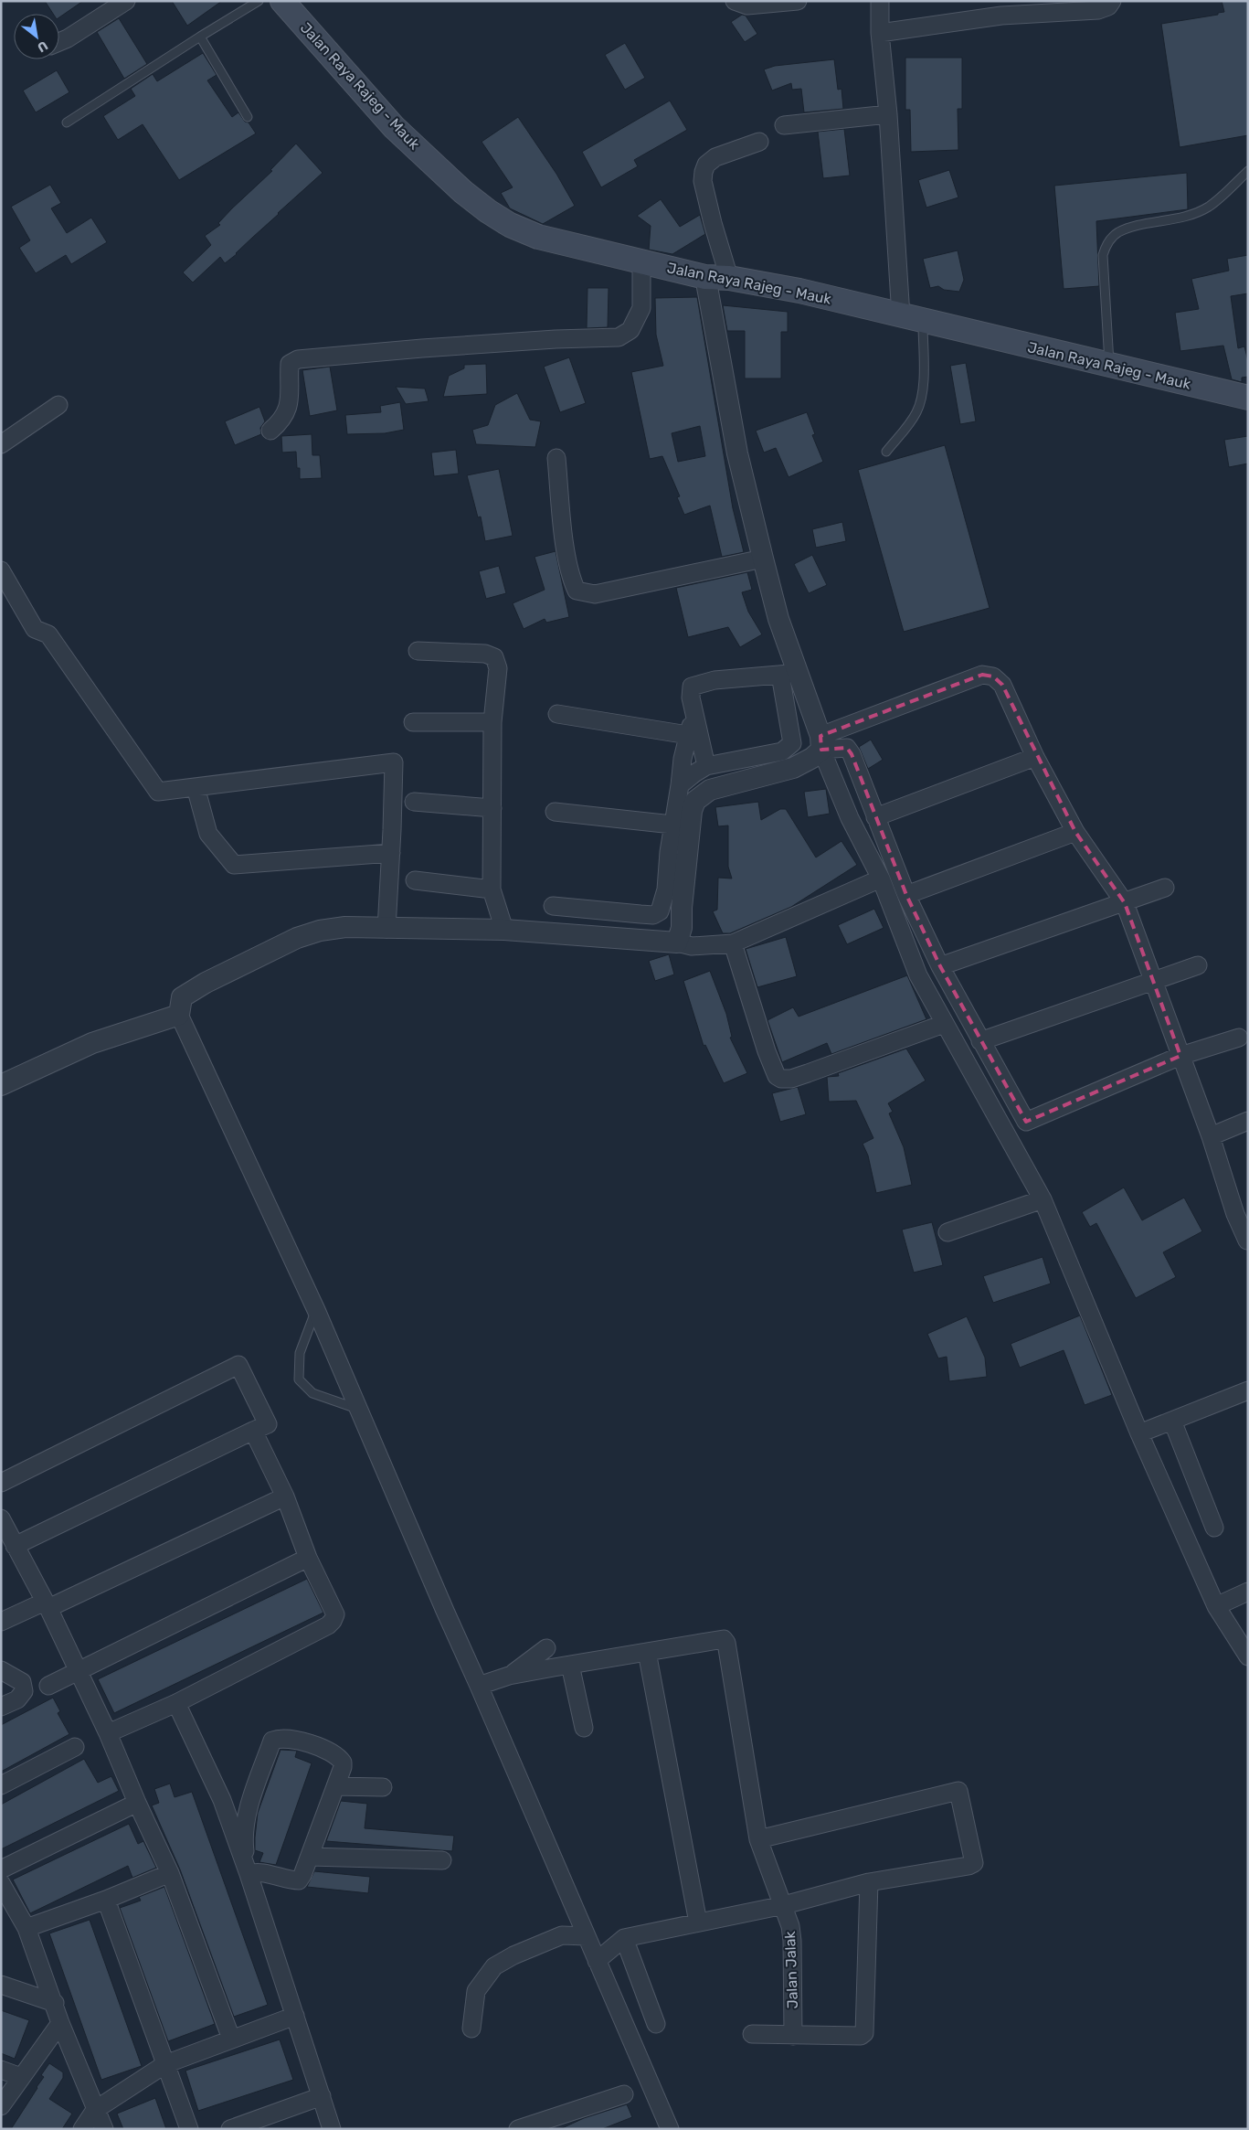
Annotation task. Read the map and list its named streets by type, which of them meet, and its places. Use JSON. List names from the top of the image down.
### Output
{
  "streets": {
    "main road": ["Jalan Raya Rajeg - Mauk"],
    "street": ["Jalan Jalak"]
  },
  "north": "bottom right"
}
